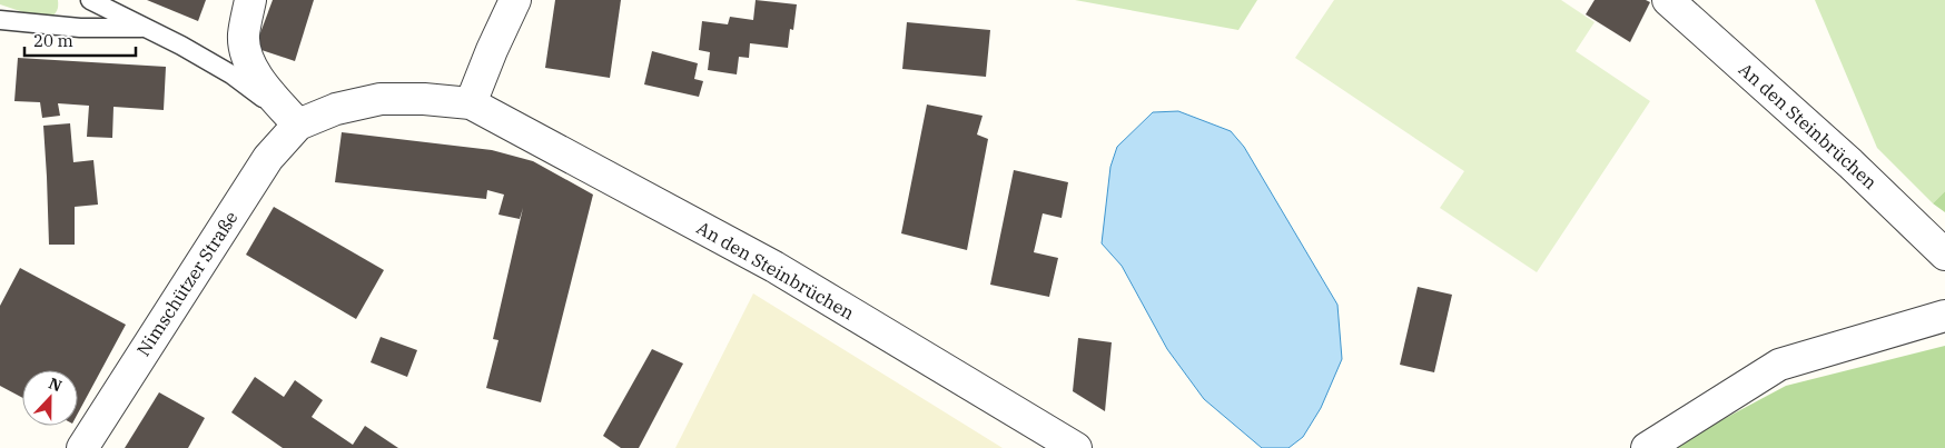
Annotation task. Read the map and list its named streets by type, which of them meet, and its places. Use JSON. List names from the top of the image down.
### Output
{
  "streets": {
    "street": ["An den Steinbrüchen", "Nimschützer Straße"]
  },
  "crossings": [
    ["An den Steinbrüchen", "Nimschützer Straße"]
  ],
  "scale_bar": "20 m",
  "north": "top"
}
